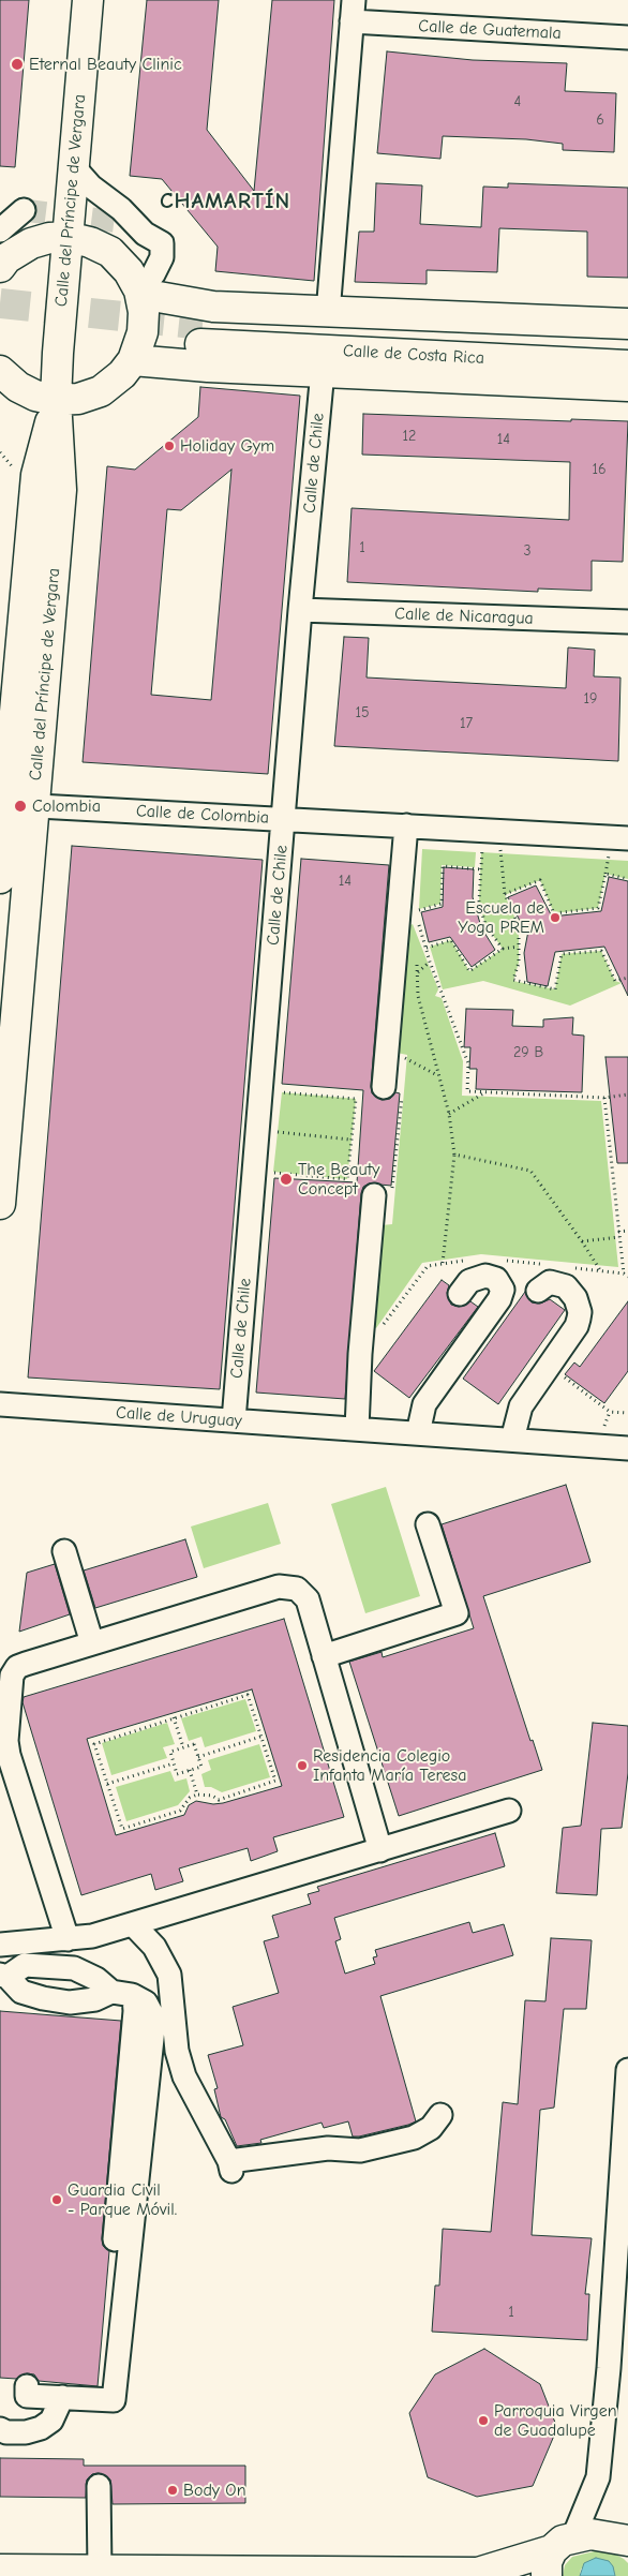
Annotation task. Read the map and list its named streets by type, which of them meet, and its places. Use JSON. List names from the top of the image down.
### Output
{
  "streets": {
    "main road": ["Calle del Príncipe de Vergara", "Calle de Costa Rica"],
    "street": [
      "Calle de Guatemala",
      "Calle de Chile",
      "Calle de Nicaragua",
      "Calle de Colombia",
      "Calle de Uruguay"
    ]
  },
  "crossings": [
    ["Calle del Príncipe de Vergara", "Calle de Colombia"],
    ["Calle de Chile", "Calle de Nicaragua"],
    ["Calle de Chile", "Calle de Colombia"],
    ["Calle de Chile", "Calle de Uruguay"]
  ],
  "districts": ["CHAMARTÍN"],
  "places": [
    "Eternal Beauty Clinic",
    "Holiday Gym",
    "Colombia",
    "Escuela de Yoga PREM",
    "The Beauty Concept",
    "Residencia Colegio Infanta María Teresa",
    "Guardia Civil - Parque Móvil.",
    "Parroquia Virgen de Guadalupe",
    "Body On"
  ],
  "house_numbers": [
    "4",
    "6",
    "12",
    "14",
    "16",
    "1",
    "3",
    "19",
    "15",
    "17",
    "14",
    "29 B",
    "1"
  ]
}
